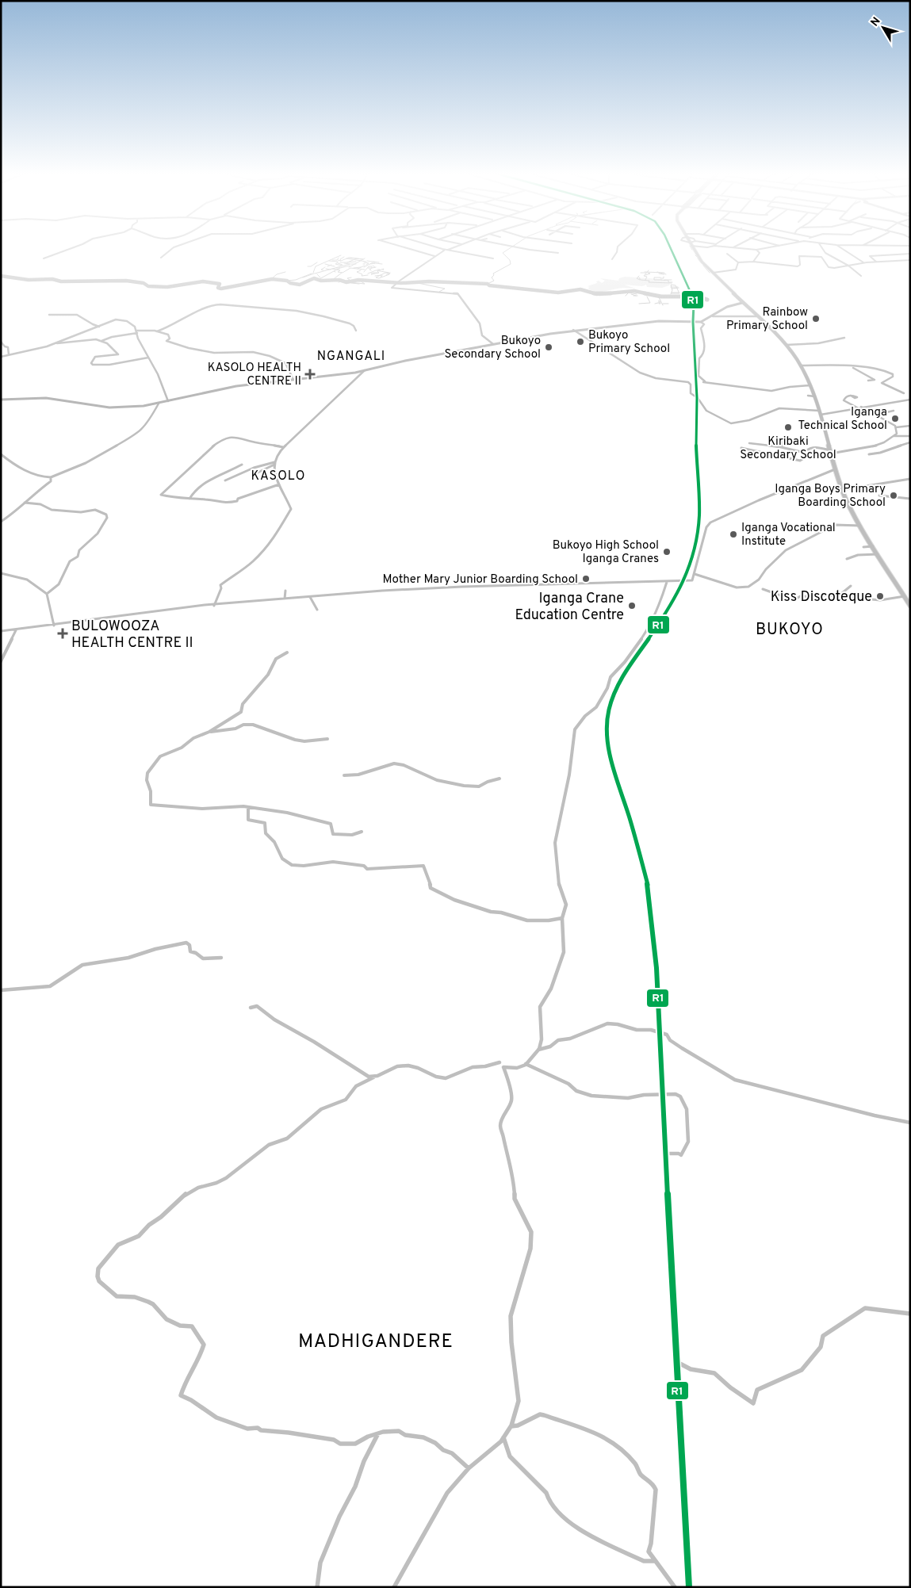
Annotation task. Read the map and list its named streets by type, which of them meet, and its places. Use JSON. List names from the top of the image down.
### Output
{
  "districts": [
    "NGANGALI",
    "KASOLO",
    "BUKOYO",
    "MADHIGANDERE"
  ],
  "places": {
    "other": [
      "Rainbow Primary School",
      "Bukoyo Primary School",
      "Bukoyo Secondary School",
      "Iganga Technical School",
      "Kiribaki Secondary School",
      "Iganga Boys Primary Boarding School",
      "Iganga Vocational Institute",
      "Bukoyo High School Iganga Cranes",
      "Mother Mary Junior Boarding School",
      "Kiss Discoteque",
      "Iganga Crane Education Centre"
    ],
    "health": ["KASOLO HEALTH CENTRE II", "BULOWOOZA HEALTH CENTRE II"]
  },
  "lines": ["transit line R1"],
  "north": "top left"
}
